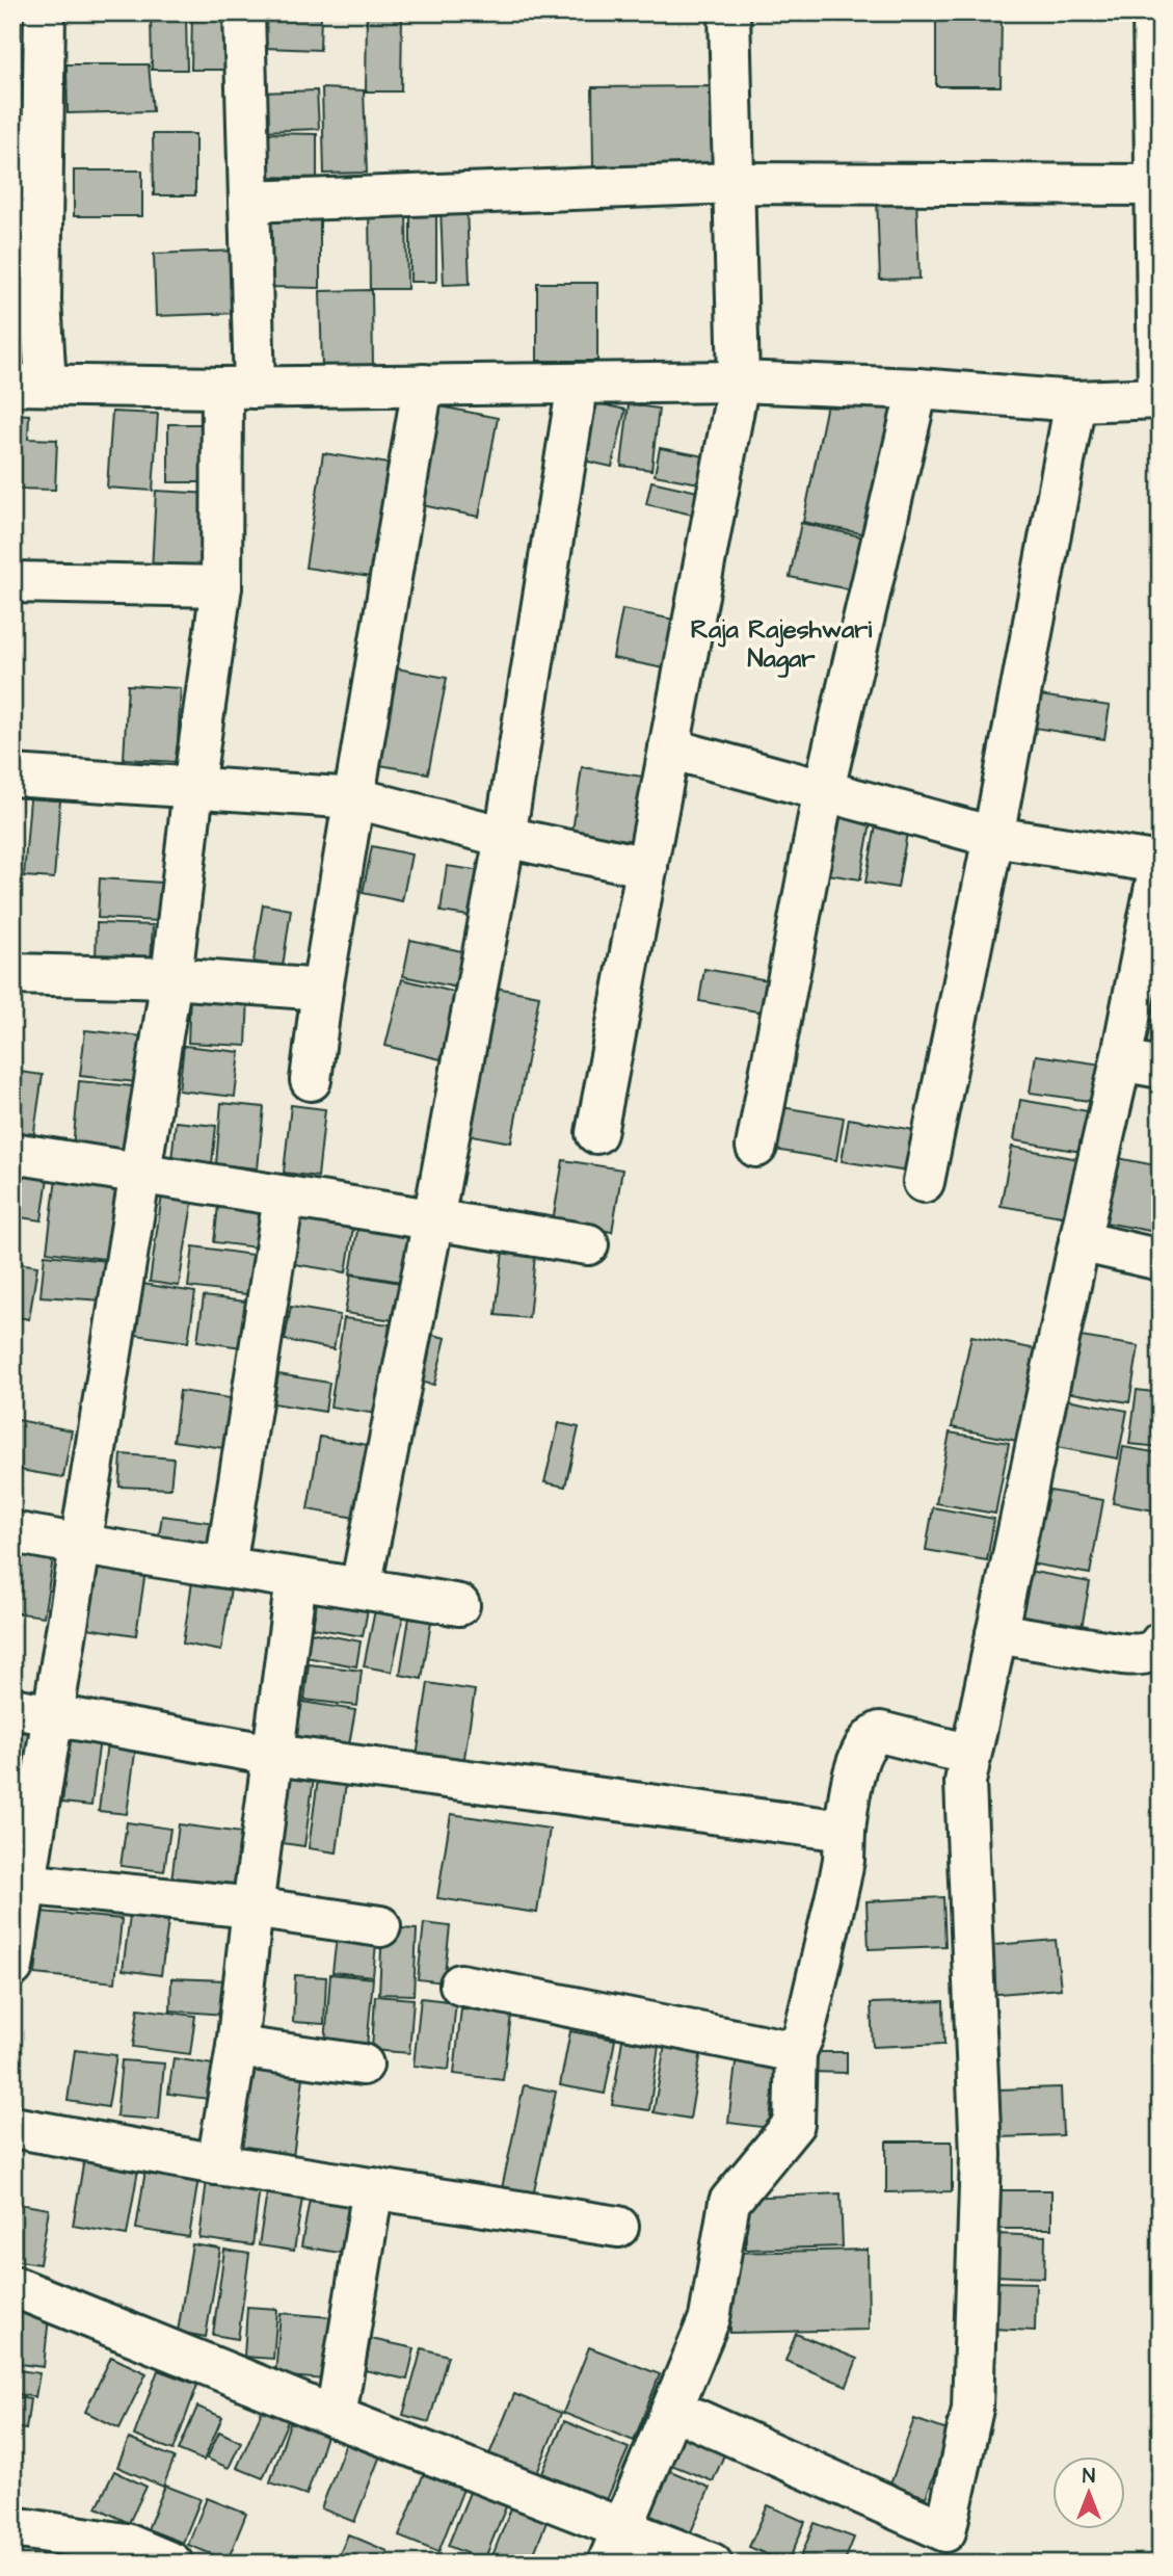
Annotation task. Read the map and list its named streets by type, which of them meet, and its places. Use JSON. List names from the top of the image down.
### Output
{
  "districts": ["Raja Rajeshwari Nagar"],
  "north": "top"
}
